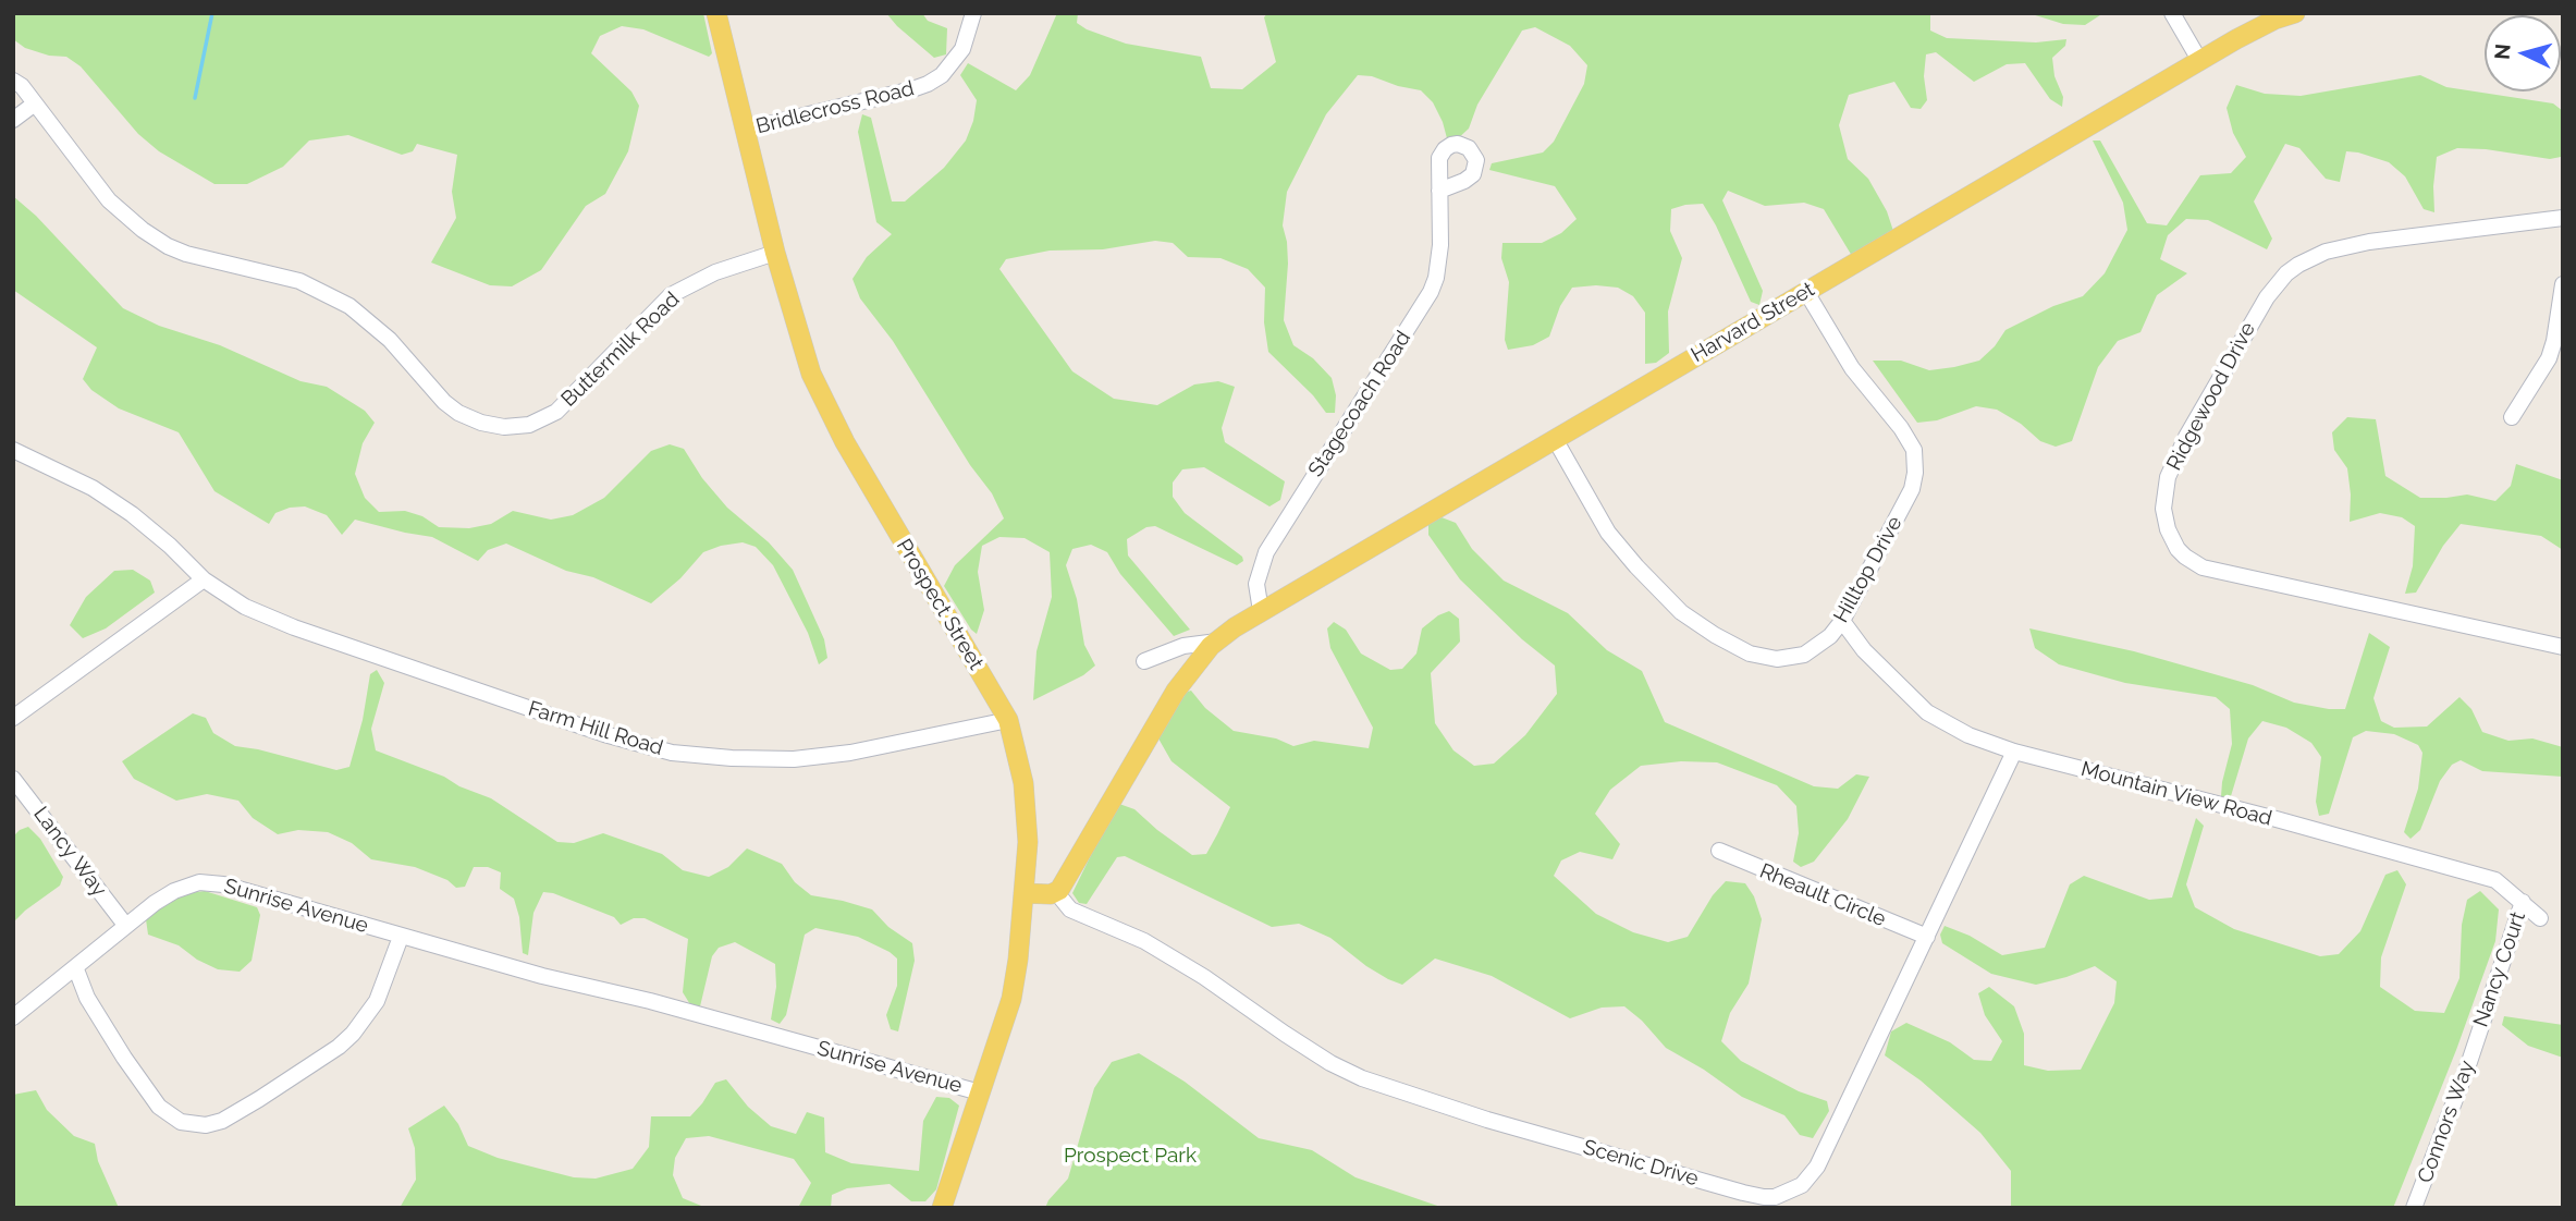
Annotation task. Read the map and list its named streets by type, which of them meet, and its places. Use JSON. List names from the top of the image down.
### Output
{
  "streets": {
    "main road": ["Harvard Street", "Prospect Street"],
    "street": [
      "Bridlecross Road",
      "Buttermilk Road",
      "Ridgewood Drive",
      "Stagecoach Road",
      "Hilltop Drive",
      "Farm Hill Road",
      "Mountain View Road",
      "Lancy Way",
      "Rheault Circle",
      "Sunrise Avenue",
      "Nancy Court",
      "Connors Way",
      "Scenic Drive"
    ]
  },
  "crossings": [
    ["Bridlecross Road", "Prospect Street"],
    ["Harvard Street", "Stagecoach Road"],
    ["Harvard Street", "Hilltop Drive"],
    ["Buttermilk Road", "Prospect Street"],
    ["Hilltop Drive", "Mountain View Road"],
    ["Prospect Street", "Farm Hill Road"],
    ["Prospect Street", "Sunrise Avenue"],
    ["Mountain View Road", "Nancy Court"],
    ["Mountain View Road", "Scenic Drive"],
    ["Lancy Way", "Sunrise Avenue"],
    ["Rheault Circle", "Scenic Drive"],
    ["Nancy Court", "Connors Way"]
  ],
  "parks": ["Prospect Park"],
  "north": "left"
}
